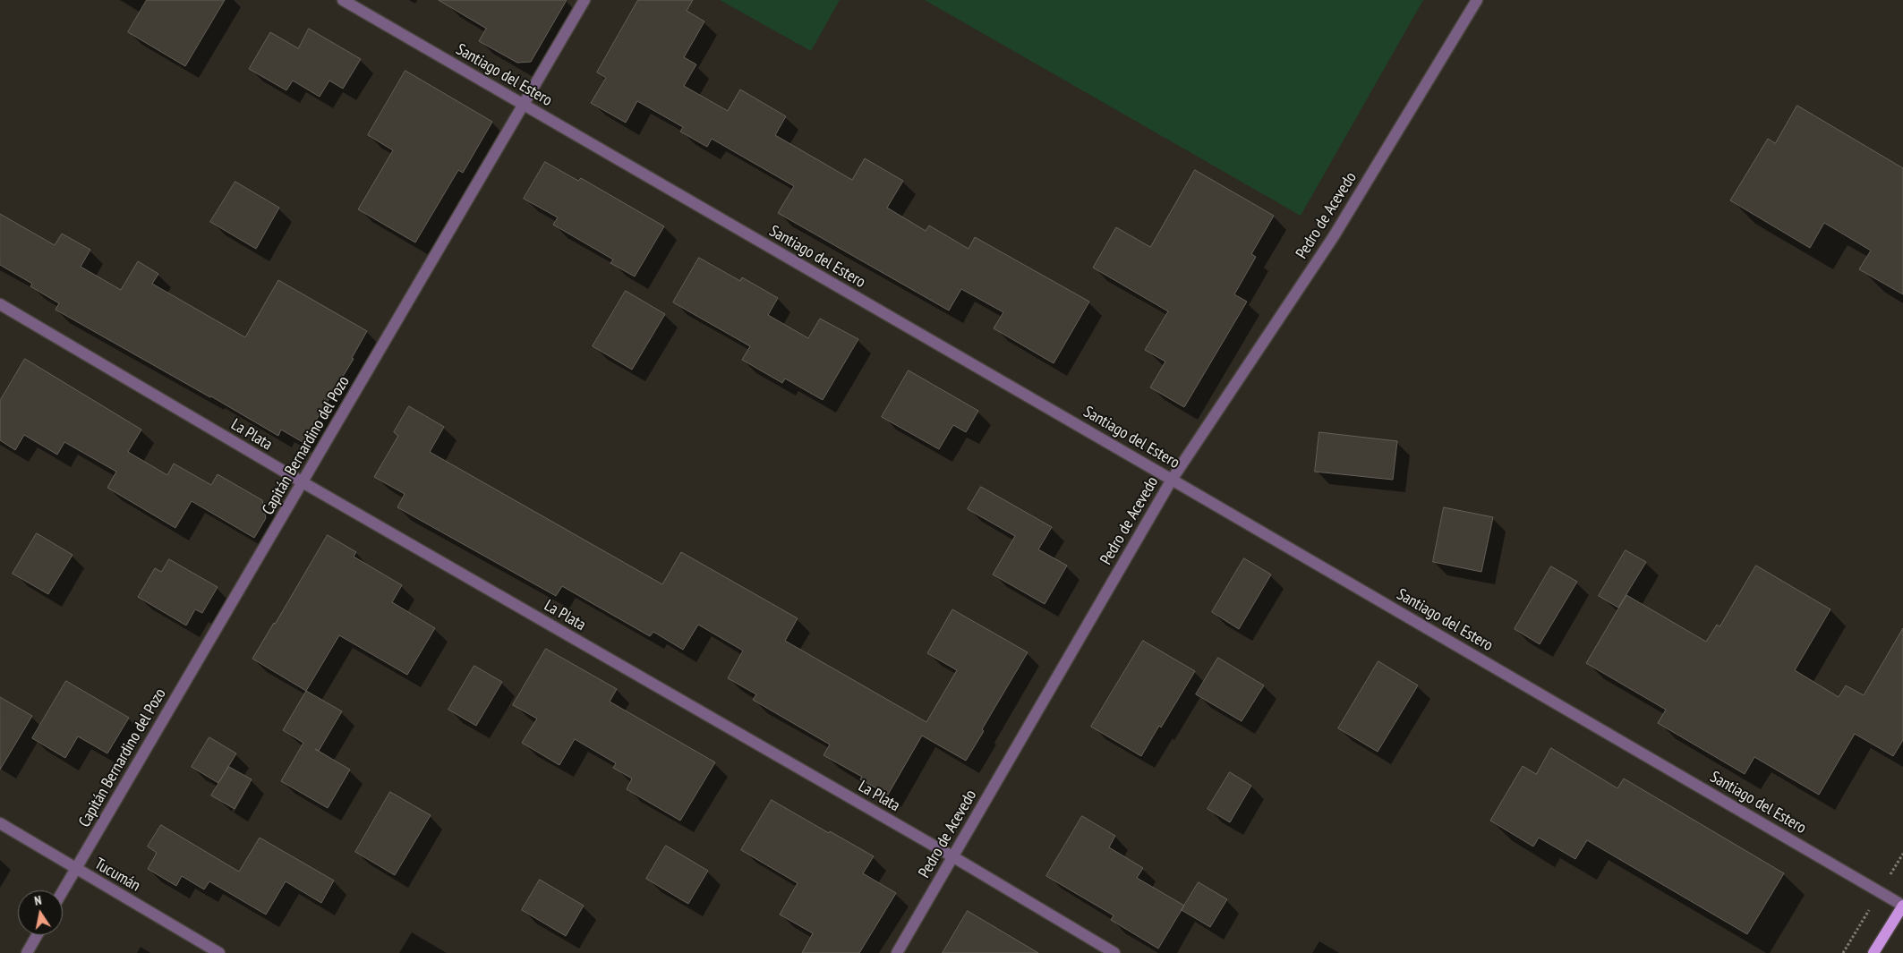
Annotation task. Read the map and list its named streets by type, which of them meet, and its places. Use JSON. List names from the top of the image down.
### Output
{
  "streets": {
    "street": [
      "Santiago del Estero",
      "Pedro de Acevedo",
      "La Plata",
      "Capitán Bernardino del Pozo",
      "Tucumán"
    ]
  },
  "crossings": [
    ["Santiago del Estero", "Pedro de Acevedo"],
    ["Santiago del Estero", "Capitán Bernardino del Pozo"],
    ["Pedro de Acevedo", "La Plata"],
    ["La Plata", "Capitán Bernardino del Pozo"],
    ["Capitán Bernardino del Pozo", "Tucumán"]
  ],
  "north": "top"
}
